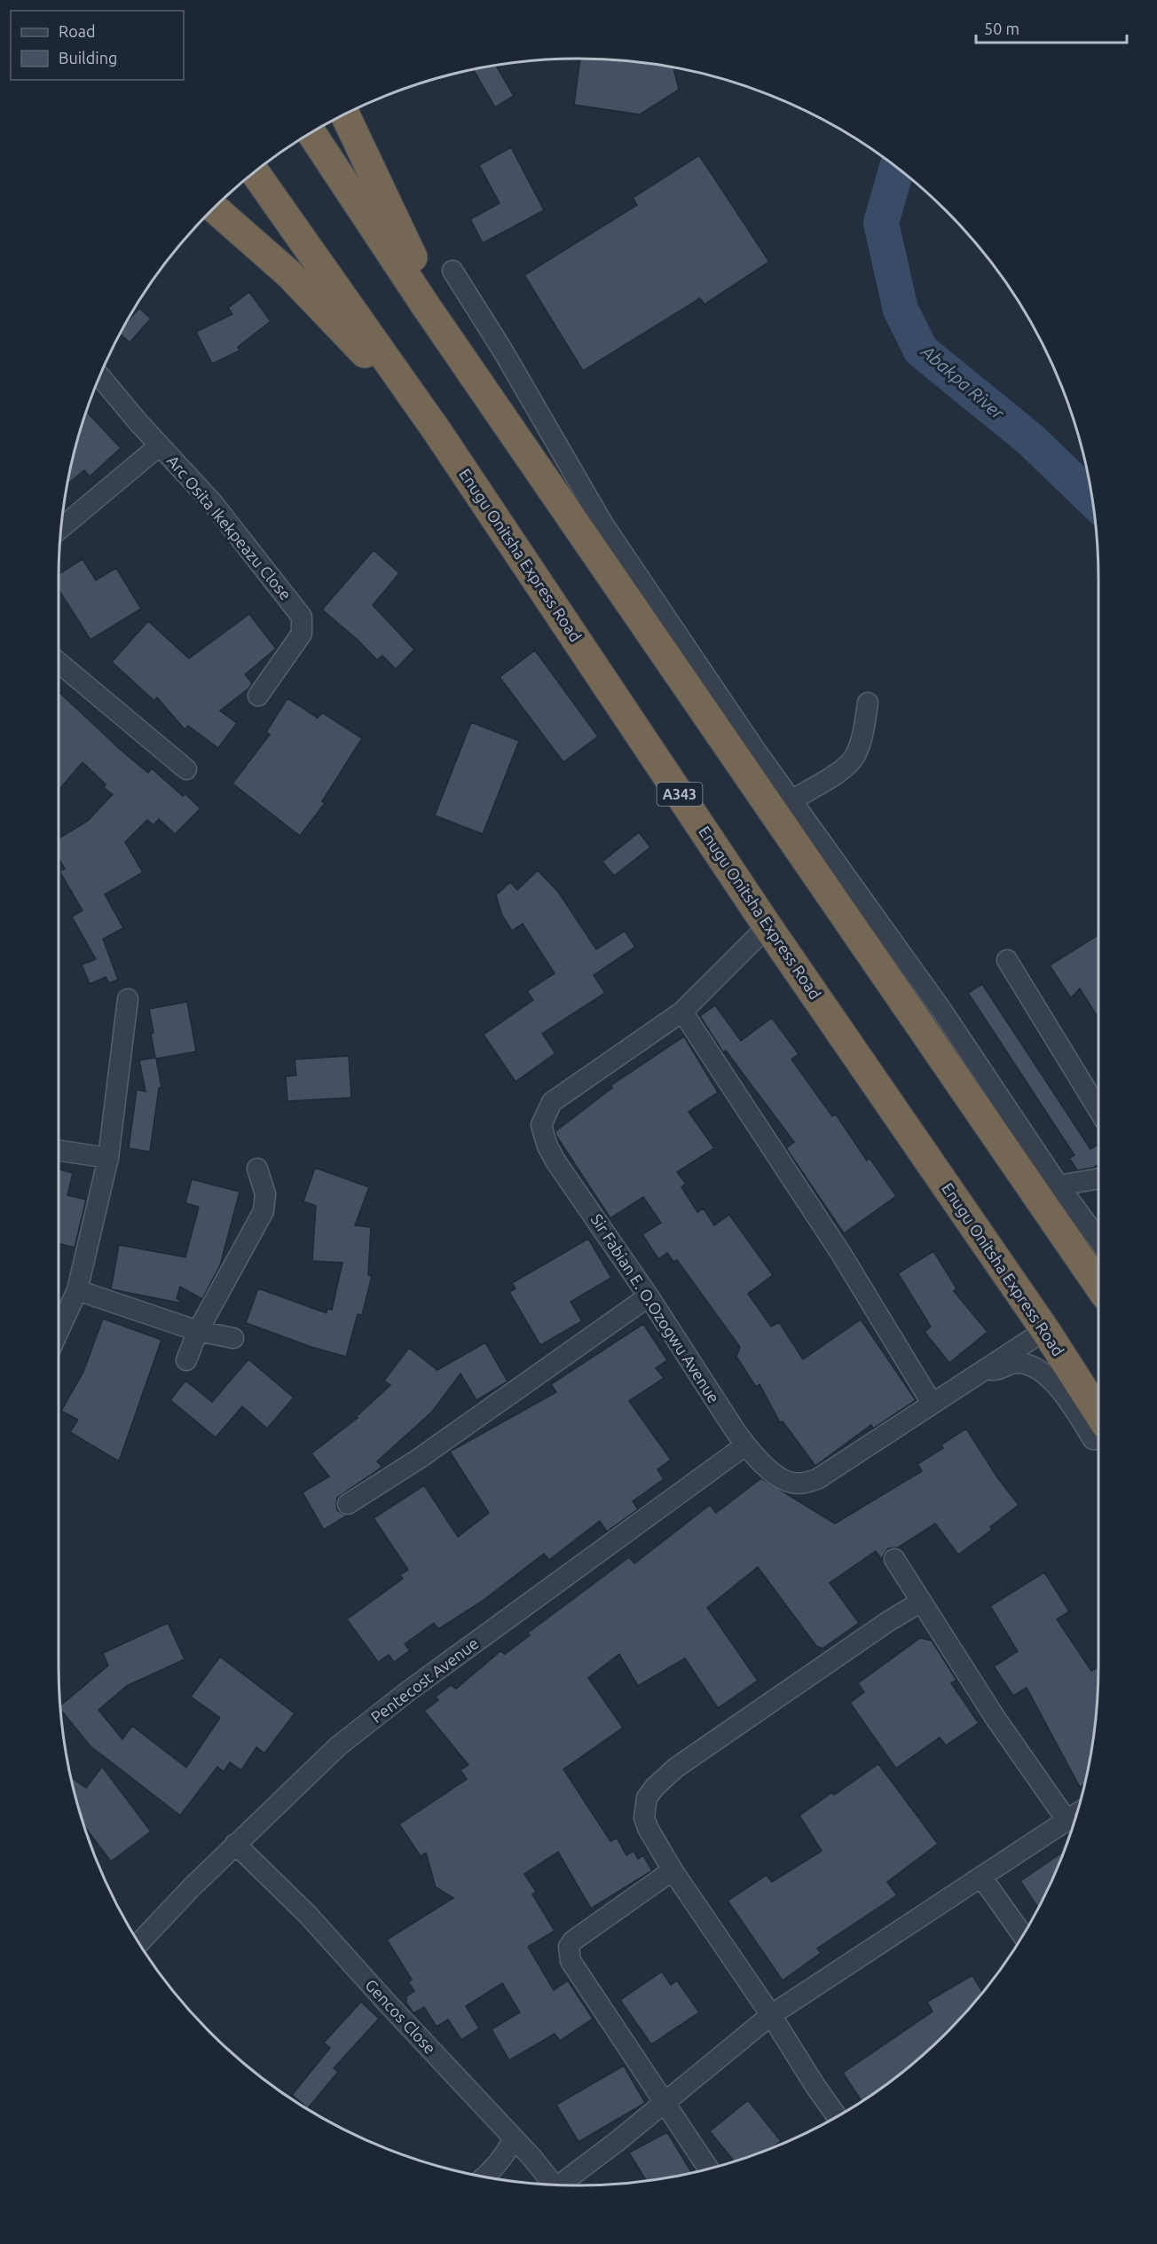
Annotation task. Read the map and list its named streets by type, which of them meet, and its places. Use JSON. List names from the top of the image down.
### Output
{
  "streets": {
    "highway": ["Enugu Onitsha Express Road", "A343"],
    "street": [
      "Arc Osita Ikekpeazu Close",
      "Sir Fabian E. O.Ozogwu Avenue",
      "Pentecost Avenue",
      "Gencos Close"
    ]
  },
  "crossings": [
    ["Enugu Onitsha Express Road", "Sir Fabian E. O.Ozogwu Avenue"],
    ["Sir Fabian E. O.Ozogwu Avenue", "Pentecost Avenue"],
    ["Pentecost Avenue", "Gencos Close"]
  ],
  "water": ["Abakpa River"],
  "legend": ["Road", "Building"],
  "scale_bar": "50 m"
}
